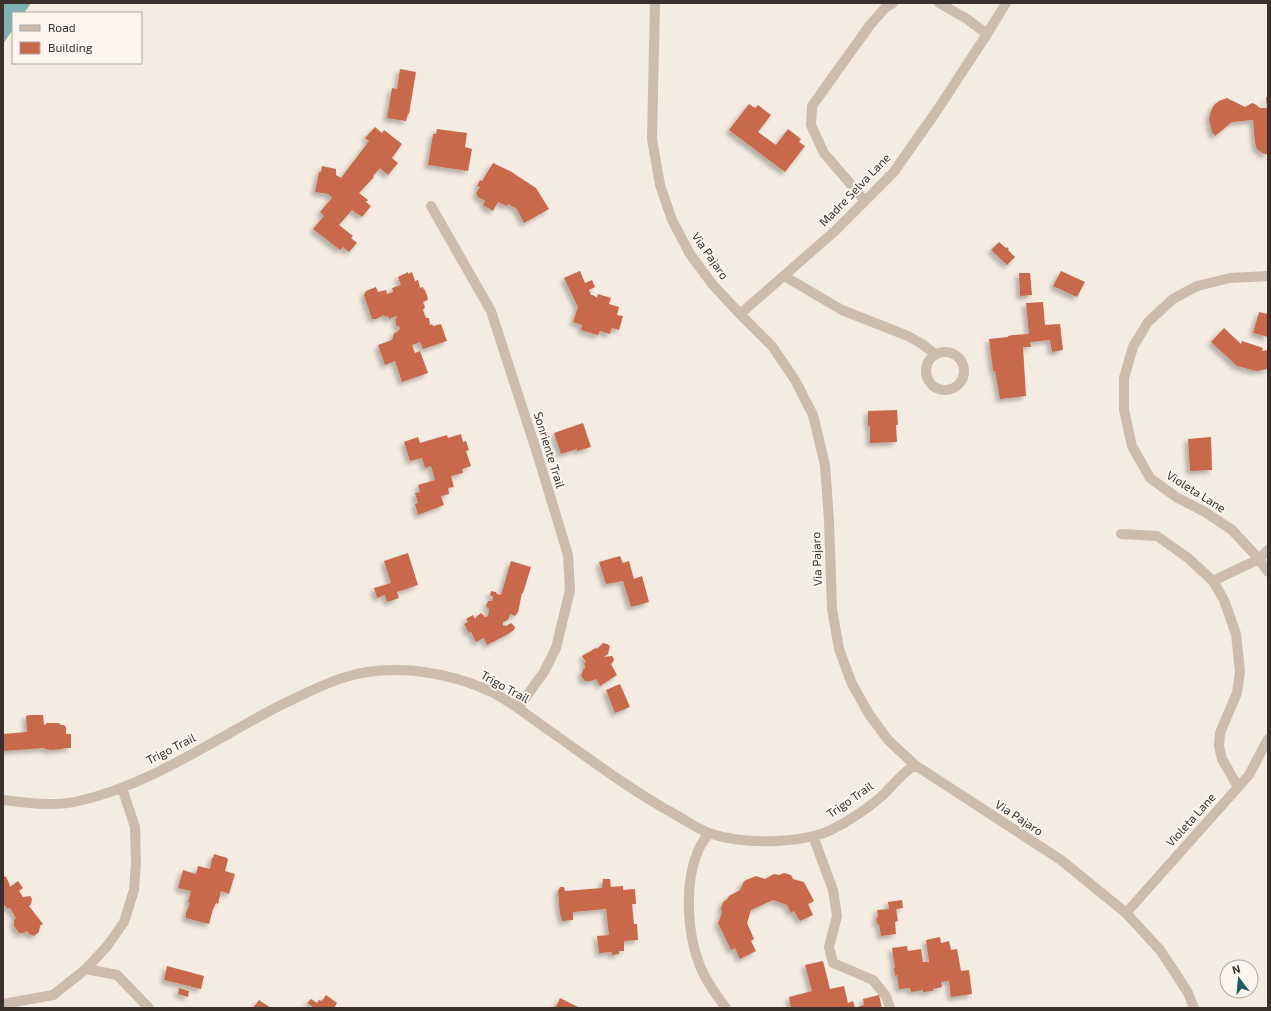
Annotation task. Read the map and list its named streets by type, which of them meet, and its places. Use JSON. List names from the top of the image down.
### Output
{
  "streets": {
    "street": [
      "Madre Selva Lane",
      "Via Pajaro",
      "Sonriente Trail",
      "Violeta Lane",
      "Trigo Trail"
    ]
  },
  "crossings": [
    ["Madre Selva Lane", "Via Pajaro"],
    ["Via Pajaro", "Violeta Lane"],
    ["Via Pajaro", "Trigo Trail"],
    ["Sonriente Trail", "Trigo Trail"]
  ],
  "legend": ["Road", "Building"],
  "north": "top"
}
